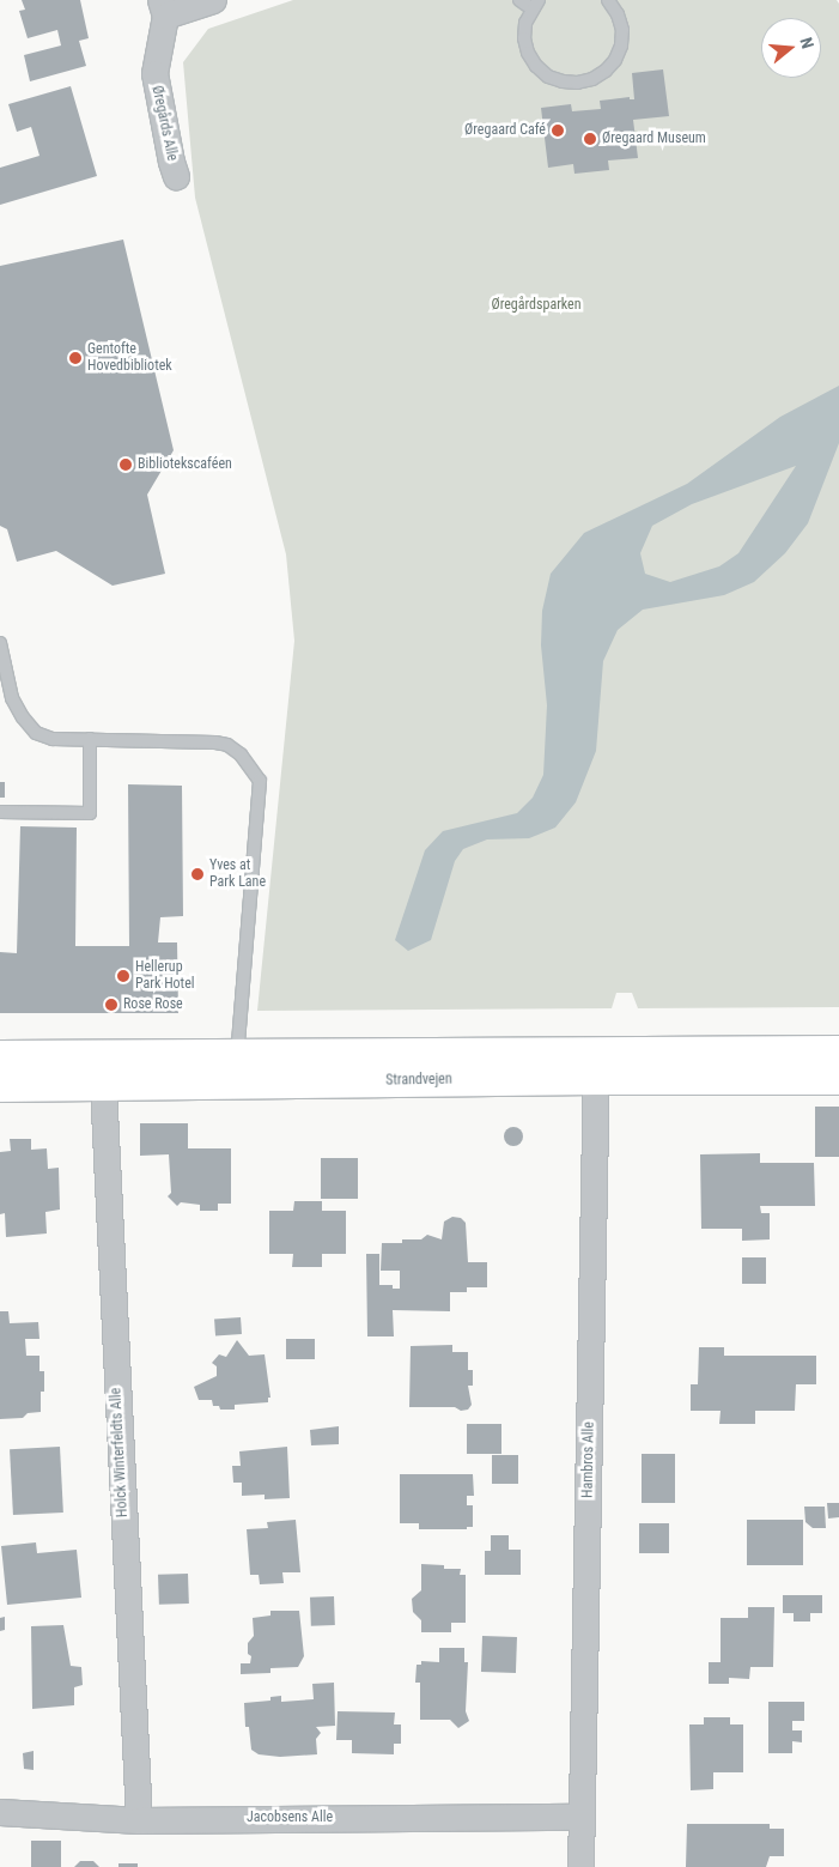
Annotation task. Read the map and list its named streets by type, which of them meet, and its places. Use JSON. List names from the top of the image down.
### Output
{
  "streets": {
    "main road": ["Strandvejen"],
    "street": [
      "Øregårds Alle",
      "Holck Winterfeldts Alle",
      "Hambros Alle",
      "Jacobsens Alle"
    ]
  },
  "crossings": [
    ["Strandvejen", "Holck Winterfeldts Alle"],
    ["Strandvejen", "Hambros Alle"],
    ["Holck Winterfeldts Alle", "Jacobsens Alle"],
    ["Hambros Alle", "Jacobsens Alle"]
  ],
  "parks": ["Øregårdsparken"],
  "places": [
    "Øregaard Café",
    "Øregaard Museum",
    "Gentofte Hovedbibliotek",
    "Bibliotekscaféen",
    "Yves at Park Lane",
    "Hellerup Park Hotel",
    "Rose Rose"
  ],
  "north": "right"
}
